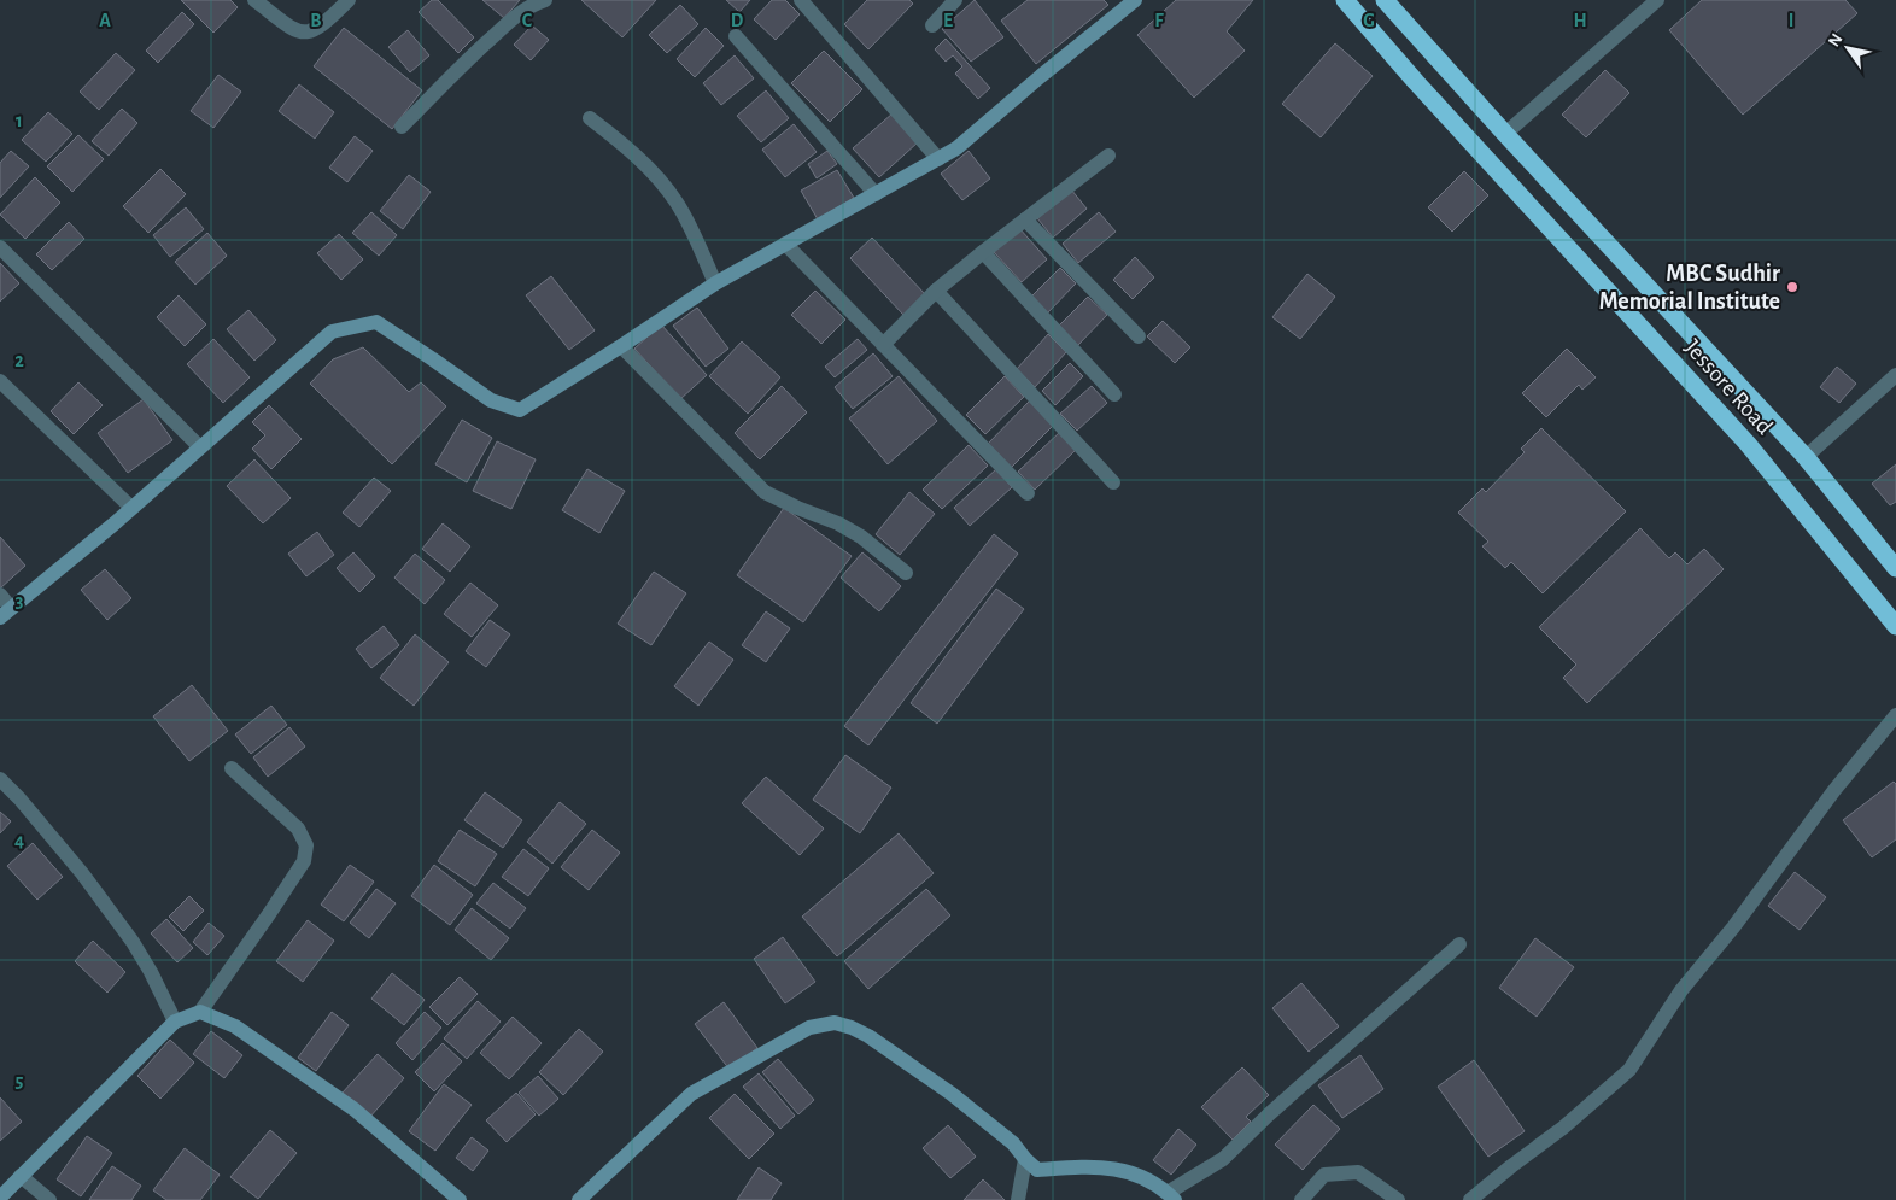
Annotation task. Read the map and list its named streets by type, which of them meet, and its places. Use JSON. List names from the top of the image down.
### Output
{
  "streets": {
    "highway": ["Jessore Road"]
  },
  "places": ["MBC Sudhir Memorial Institute"],
  "north": "top left",
  "grid": {
    "columns": [
      "A",
      "B",
      "C",
      "D",
      "E",
      "F",
      "G",
      "H",
      "I"
    ],
    "rows": [
      "1",
      "2",
      "3",
      "4",
      "5"
    ]
  }
}
